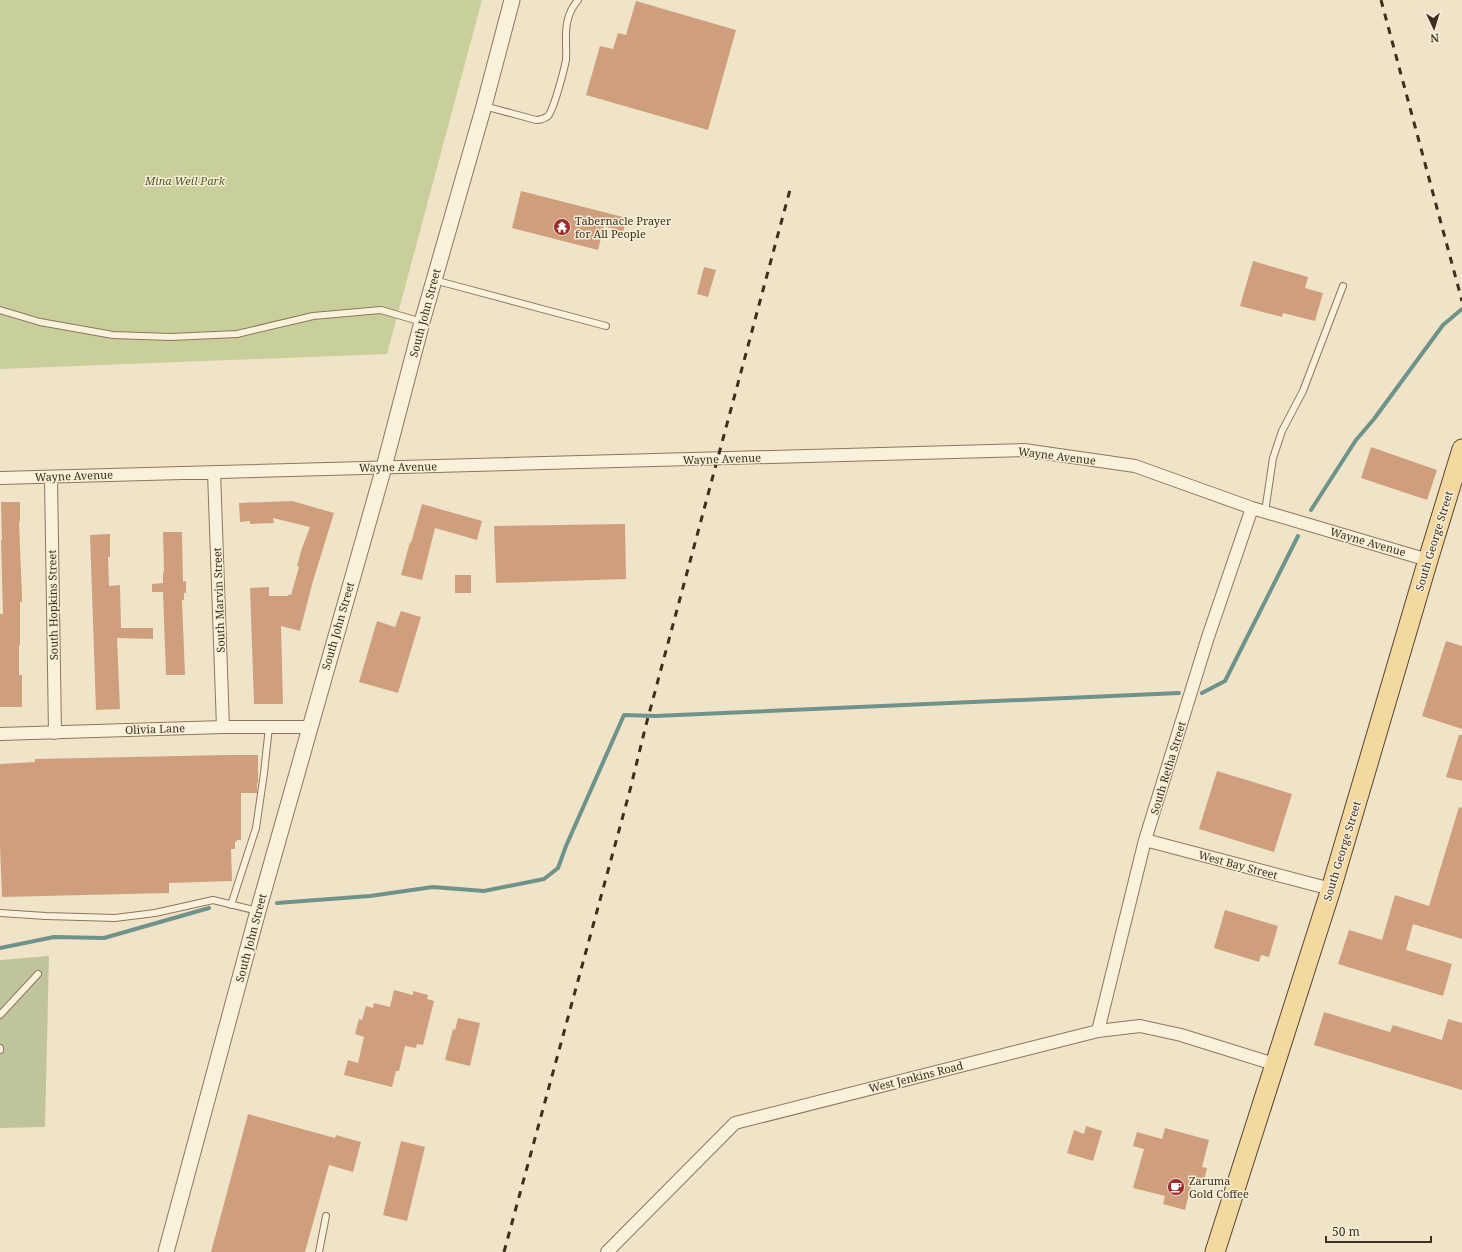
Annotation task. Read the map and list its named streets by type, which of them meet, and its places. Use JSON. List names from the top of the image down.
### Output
{
  "streets": {
    "main road": ["South George Street"],
    "street": [
      "South John Street",
      "Wayne Avenue",
      "South Marvin Street",
      "South Hopkins Street",
      "Olivia Lane",
      "South Retha Street",
      "West Bay Street",
      "West Jenkins Road"
    ]
  },
  "crossings": [
    ["South John Street", "Wayne Avenue"],
    ["South John Street", "Olivia Lane"],
    ["Wayne Avenue", "South George Street"],
    ["Wayne Avenue", "South Marvin Street"],
    ["Wayne Avenue", "South Hopkins Street"],
    ["Wayne Avenue", "South Retha Street"],
    ["South George Street", "West Bay Street"],
    ["South George Street", "West Jenkins Road"],
    ["South Marvin Street", "Olivia Lane"],
    ["South Hopkins Street", "Olivia Lane"],
    ["South Retha Street", "West Bay Street"],
    ["South Retha Street", "West Jenkins Road"]
  ],
  "parks": ["Mina Weil Park"],
  "places": {
    "temple": ["Tabernacle Prayer for All People"],
    "cafe": ["Zaruma Gold Coffee"]
  },
  "scale_bar": "50 m",
  "north": "bottom"
}
